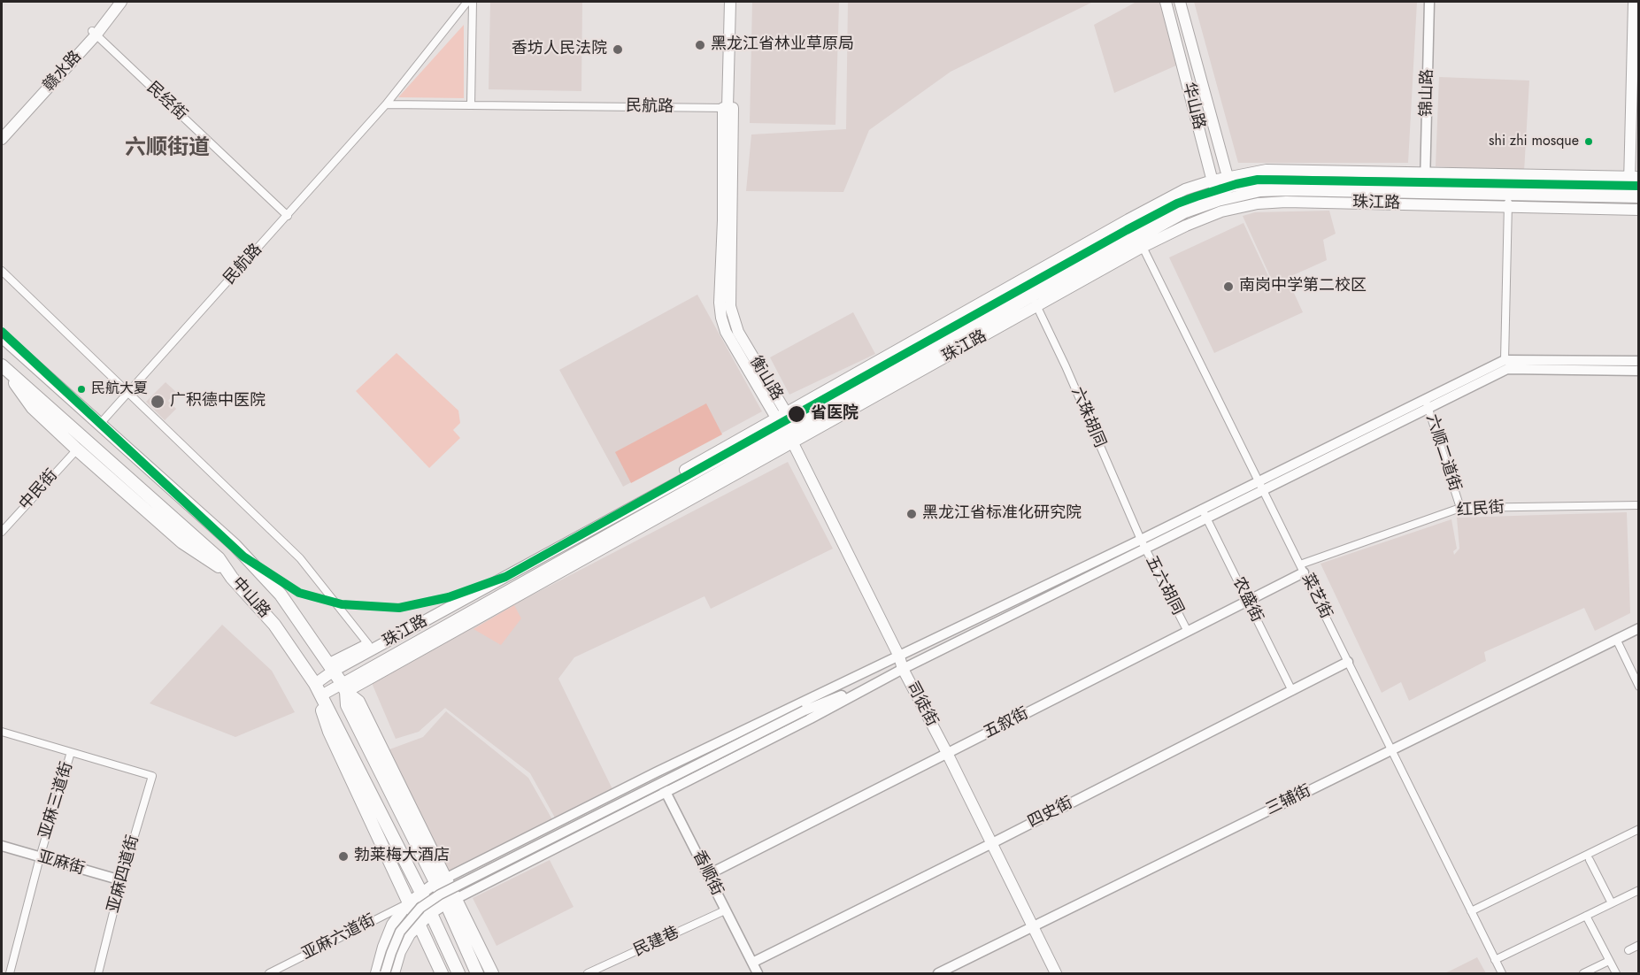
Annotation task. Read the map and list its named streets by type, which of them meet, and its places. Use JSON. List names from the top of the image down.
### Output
{
  "streets": {
    "main road": [
      "赣水路",
      "华山路",
      "珠江路",
      "衡山路",
      "中山路",
      "司徒街"
    ],
    "street": [
      "锦山路",
      "民经街",
      "民航路",
      "六珠胡同",
      "六顺二道街",
      "中民街",
      "红民街",
      "五六胡同",
      "菜艺街",
      "农盛街",
      "五叙街",
      "亚麻三道街",
      "三辅街",
      "四史街",
      "亚麻街",
      "香顺街",
      "亚麻四道街",
      "亚麻六道街",
      "民建巷"
    ]
  },
  "crossings": [
    ["赣水路", "民经街"],
    ["锦山路", "珠江路"],
    ["民经街", "民航路"],
    ["华山路", "珠江路"],
    ["民航路", "衡山路"],
    ["民航路", "中山路"],
    ["珠江路", "衡山路"],
    ["珠江路", "六珠胡同"],
    ["珠江路", "菜艺街"],
    ["珠江路", "中山路"],
    ["珠江路", "司徒街"],
    ["六珠胡同", "五六胡同"],
    ["六顺二道街", "红民街"],
    ["红民街", "菜艺街"],
    ["红民街", "五叙街"],
    ["五六胡同", "五叙街"],
    ["菜艺街", "五叙街"],
    ["菜艺街", "三辅街"],
    ["菜艺街", "四史街"],
    ["农盛街", "五叙街"],
    ["农盛街", "四史街"],
    ["司徒街", "五叙街"],
    ["司徒街", "三辅街"],
    ["司徒街", "四史街"],
    ["五叙街", "香顺街"],
    ["亚麻三道街", "亚麻街"],
    ["亚麻三道街", "亚麻四道街"],
    ["四史街", "香顺街"],
    ["亚麻街", "亚麻四道街"],
    ["香顺街", "民建巷"]
  ],
  "districts": ["六顺街道"],
  "places": [
    "黑龙江省林业草原局",
    "香坊人民法院",
    "shi zhi mosque",
    "南岗中学第二校区",
    "民航大夏",
    "广积德中医院",
    "省医院",
    "黑龙江省标准化研究院",
    "勃莱梅大酒店"
  ]
}
